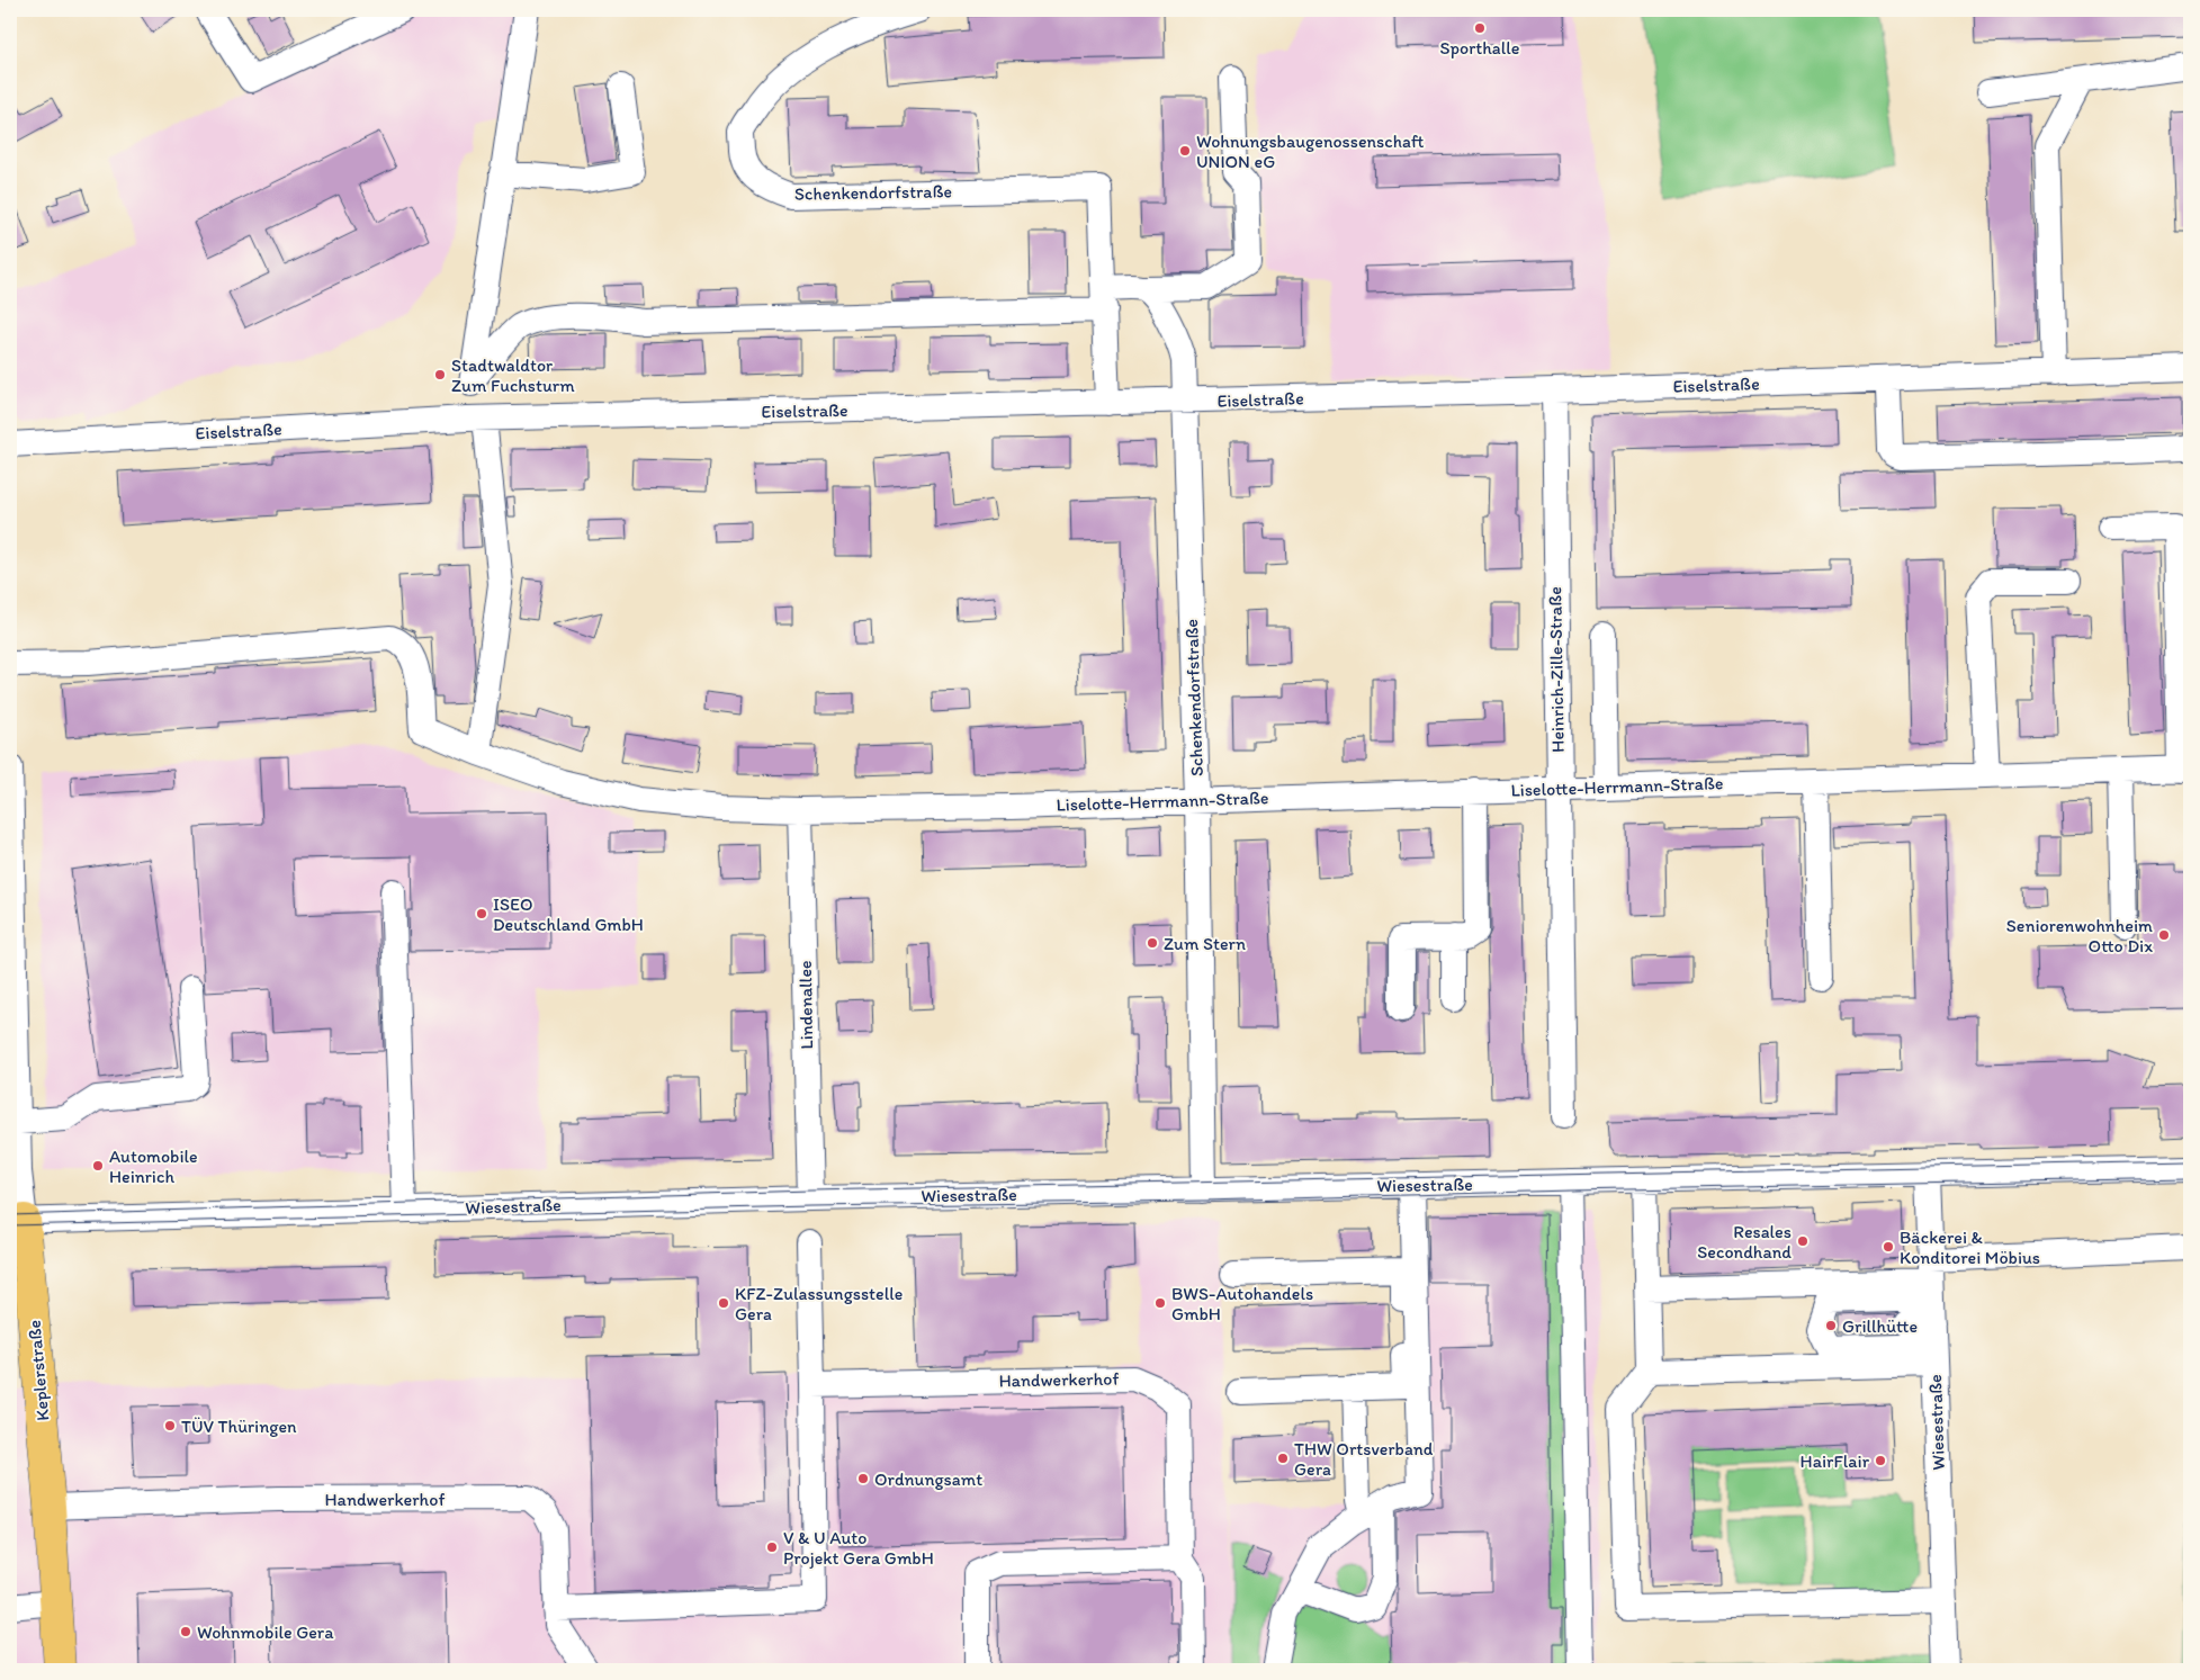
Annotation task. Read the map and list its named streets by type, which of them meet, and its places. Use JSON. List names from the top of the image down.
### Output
{
  "streets": {
    "main road": ["Keplerstraße"],
    "street": [
      "Schenkendorfstraße",
      "Eiselstraße",
      "Heinrich-Zille-Straße",
      "Liselotte-Herrmann-Straße",
      "Lindenallee",
      "Wiesestraße",
      "Handwerkerhof"
    ]
  },
  "crossings": [
    ["Schenkendorfstraße", "Eiselstraße"],
    ["Schenkendorfstraße", "Liselotte-Herrmann-Straße"],
    ["Schenkendorfstraße", "Wiesestraße"],
    ["Eiselstraße", "Heinrich-Zille-Straße"],
    ["Heinrich-Zille-Straße", "Liselotte-Herrmann-Straße"],
    ["Liselotte-Herrmann-Straße", "Lindenallee"],
    ["Lindenallee", "Wiesestraße"],
    ["Wiesestraße", "Keplerstraße"],
    ["Keplerstraße", "Handwerkerhof"]
  ],
  "places": [
    "Sporthalle",
    "Wohnungsbaugenossenschaft UNION eG",
    "Stadtwaldtor Zum Fuchsturm",
    "ISEO Deutschland GmbH",
    "Seniorenwohnheim Otto Dix",
    "Zum Stern",
    "Automobile Heinrich",
    "Resales Secondhand",
    "Bäckerei & Konditorei Möbius",
    "KFZ-Zulassungsstelle Gera",
    "BWS-Autohandels GmbH",
    "Grillhütte",
    "TÜV Thüringen",
    "THW Ortsverband Gera",
    "HairFlair",
    "Ordnungsamt",
    "V & U Auto Projekt Gera GmbH",
    "Wohnmobile Gera"
  ]
}
